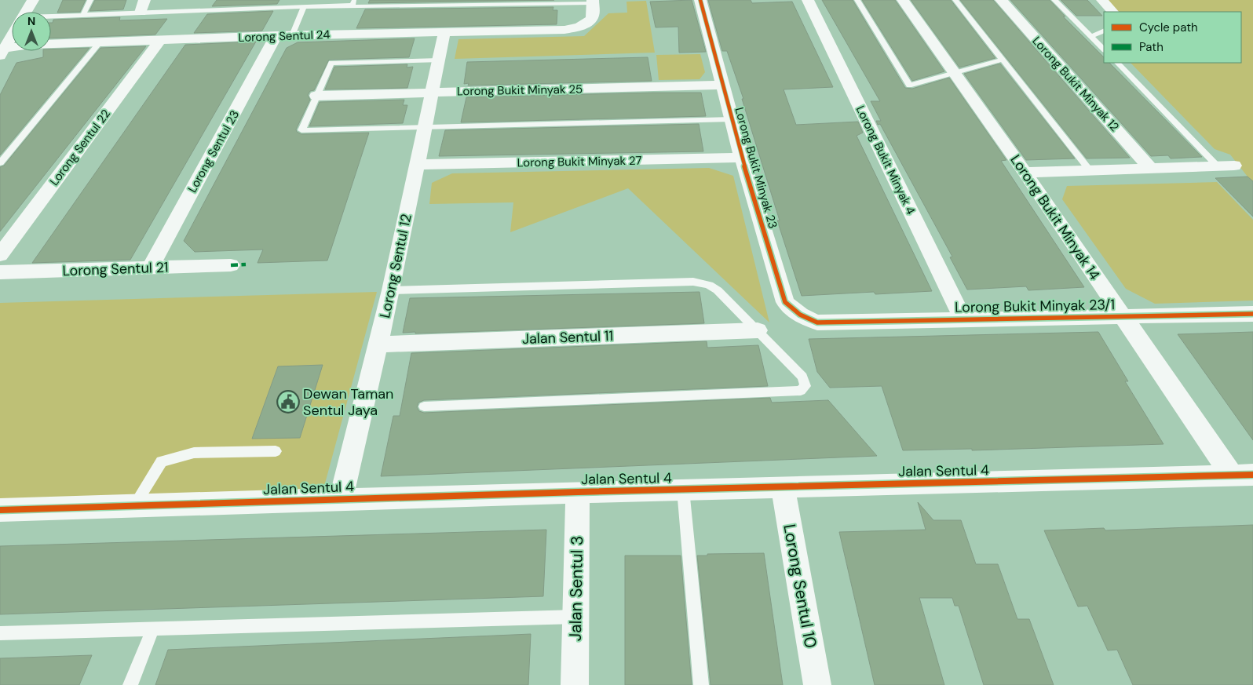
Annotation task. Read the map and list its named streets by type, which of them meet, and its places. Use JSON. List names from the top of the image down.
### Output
{
  "streets": {
    "street": [
      "Lorong Sentul 24",
      "Lorong Bukit Minyak 12",
      "Lorong Bukit Minyak 25",
      "Lorong Sentul 22",
      "Lorong Sentul 23",
      "Lorong Bukit Minyak 4",
      "Lorong Bukit Minyak 27",
      "Lorong Bukit Minyak 23",
      "Lorong Bukit Minyak 14",
      "Lorong Sentul 12",
      "Lorong Sentul 21",
      "Lorong Bukit Minyak 23/1",
      "Jalan Sentul 11",
      "Jalan Sentul 4",
      "Lorong Sentul 10",
      "Jalan Sentul 3"
    ]
  },
  "crossings": [
    ["Lorong Sentul 24", "Lorong Sentul 22"],
    ["Lorong Sentul 24", "Lorong Sentul 23"],
    ["Lorong Sentul 24", "Lorong Sentul 12"],
    ["Lorong Bukit Minyak 25", "Lorong Bukit Minyak 23"],
    ["Lorong Bukit Minyak 25", "Lorong Sentul 12"],
    ["Lorong Sentul 23", "Lorong Sentul 21"],
    ["Lorong Bukit Minyak 4", "Lorong Bukit Minyak 23/1"],
    ["Lorong Bukit Minyak 27", "Lorong Bukit Minyak 23"],
    ["Lorong Bukit Minyak 27", "Lorong Sentul 12"],
    ["Lorong Bukit Minyak 23", "Lorong Bukit Minyak 23/1"],
    ["Lorong Bukit Minyak 14", "Lorong Bukit Minyak 23/1"],
    ["Lorong Bukit Minyak 14", "Jalan Sentul 4"],
    ["Lorong Sentul 12", "Jalan Sentul 11"],
    ["Lorong Sentul 12", "Jalan Sentul 4"],
    ["Jalan Sentul 4", "Lorong Sentul 10"],
    ["Jalan Sentul 4", "Jalan Sentul 3"]
  ],
  "places": {
    "public building": ["Dewan Taman Sentul Jaya"]
  },
  "legend": ["Cycle path", "Path"],
  "north": "top"
}
